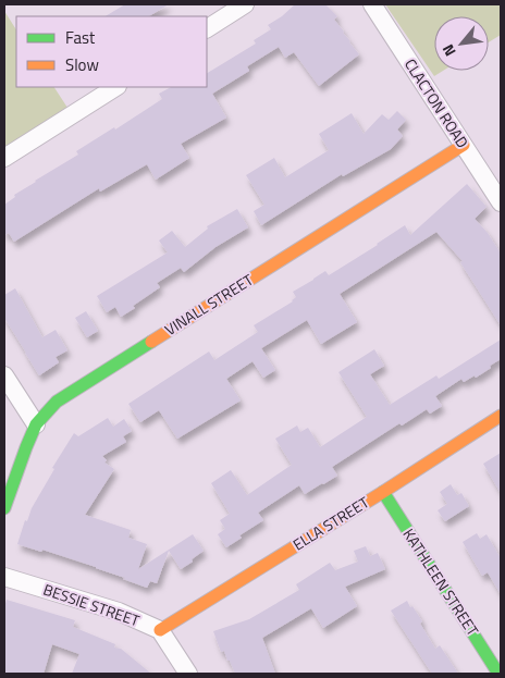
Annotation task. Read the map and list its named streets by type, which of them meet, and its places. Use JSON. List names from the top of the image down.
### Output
{
  "streets": {
    "street": [
      "CLACTON ROAD",
      "VINALL STREET",
      "ELLA STREET",
      "KATHLEEN STREET",
      "BESSIE STREET"
    ]
  },
  "crossings": [
    ["CLACTON ROAD", "VINALL STREET"],
    ["ELLA STREET", "KATHLEEN STREET"],
    ["ELLA STREET", "BESSIE STREET"]
  ],
  "legend": ["Fast", "Slow"],
  "north": "bottom left"
}
